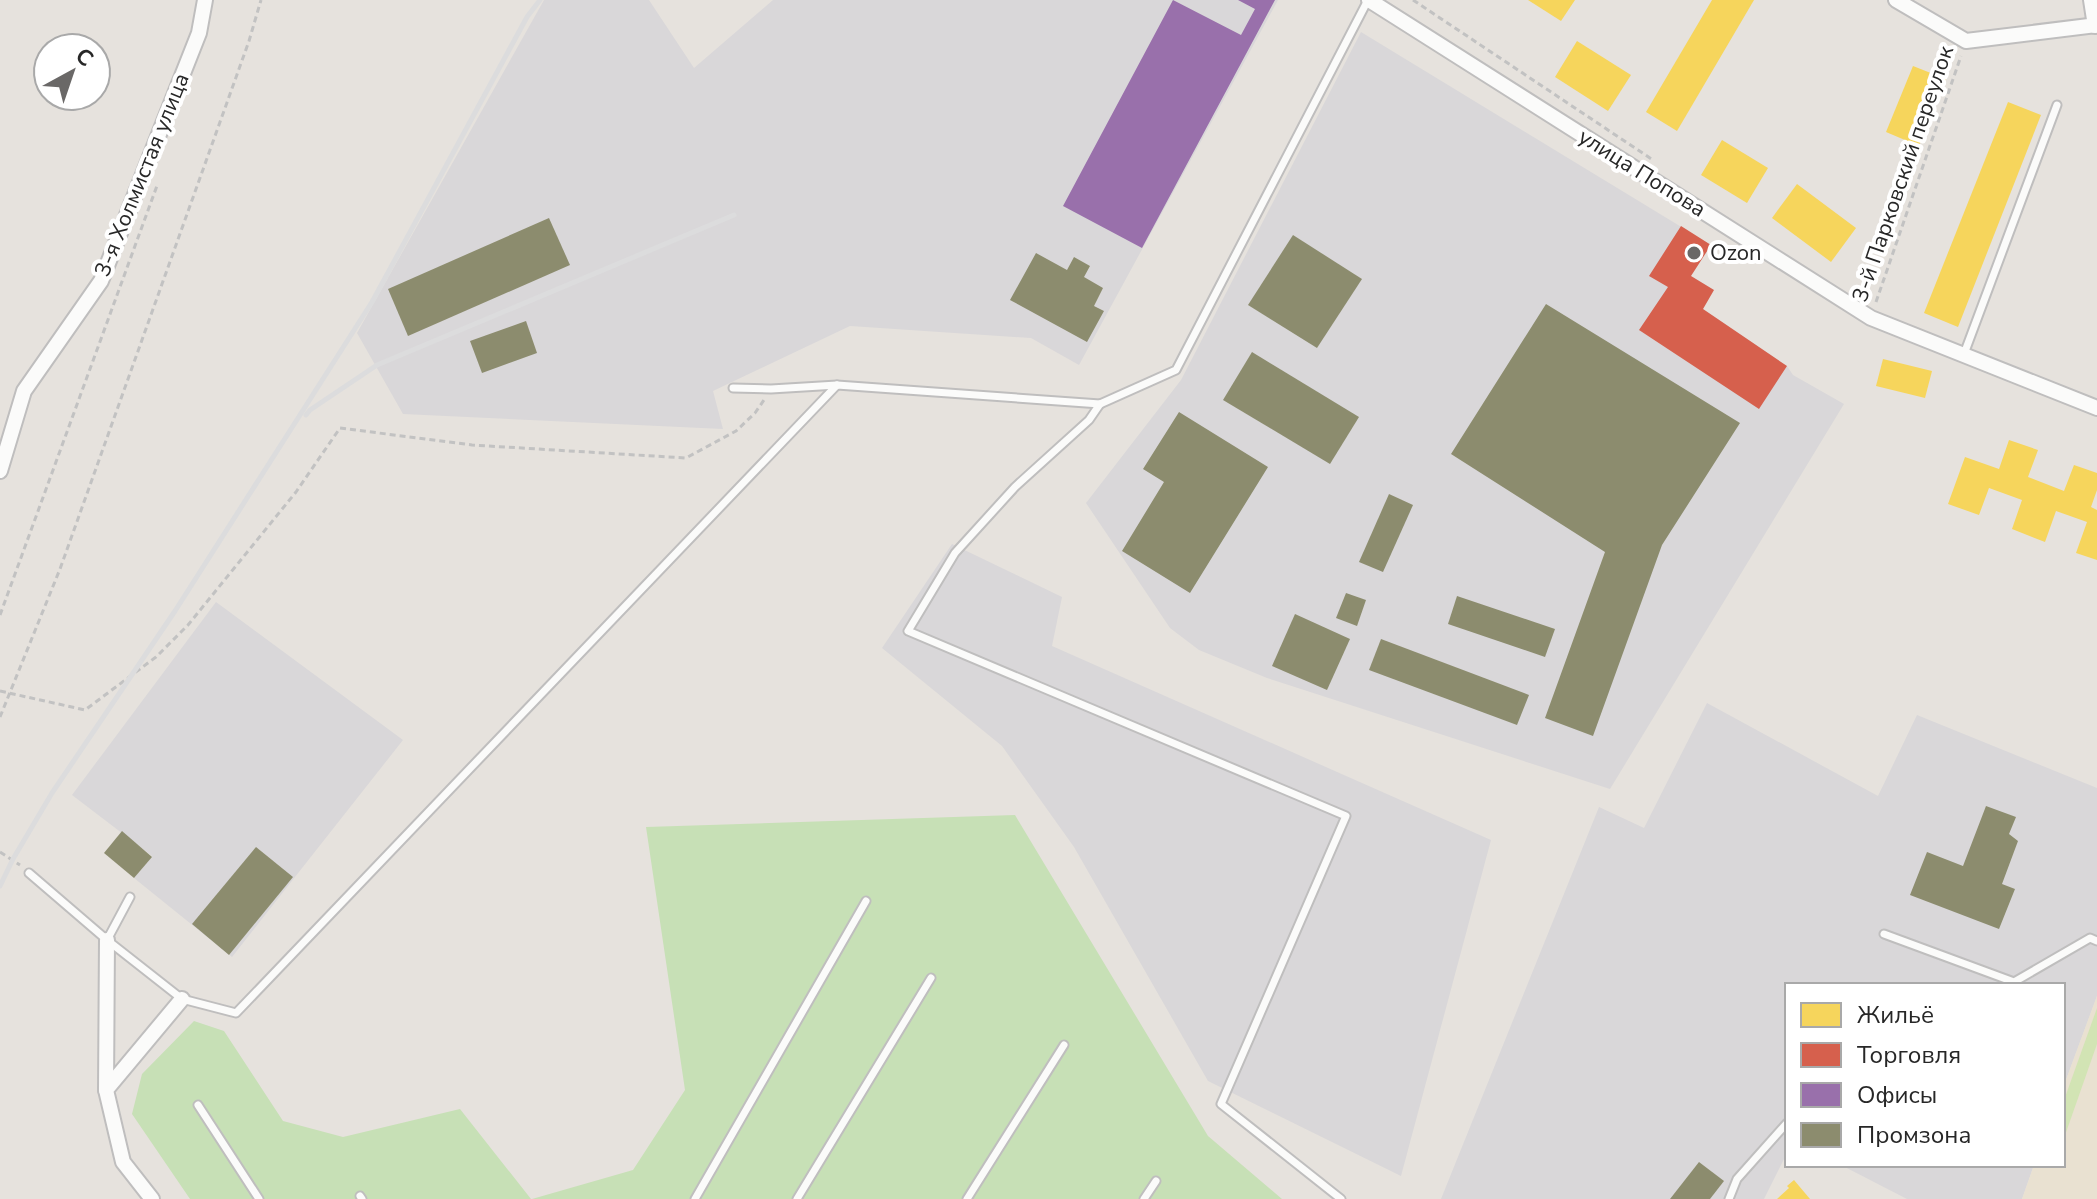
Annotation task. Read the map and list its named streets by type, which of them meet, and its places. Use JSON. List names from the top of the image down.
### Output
{
  "streets": {
    "street": ["улица Попова", "3-я Холмистая улица"],
    "path": ["3-й Парковский переулок"]
  },
  "places": ["Ozon"],
  "legend": [
    "Жильё",
    "Торговля",
    "Офисы",
    "Промзона"
  ],
  "north": "top right"
}
